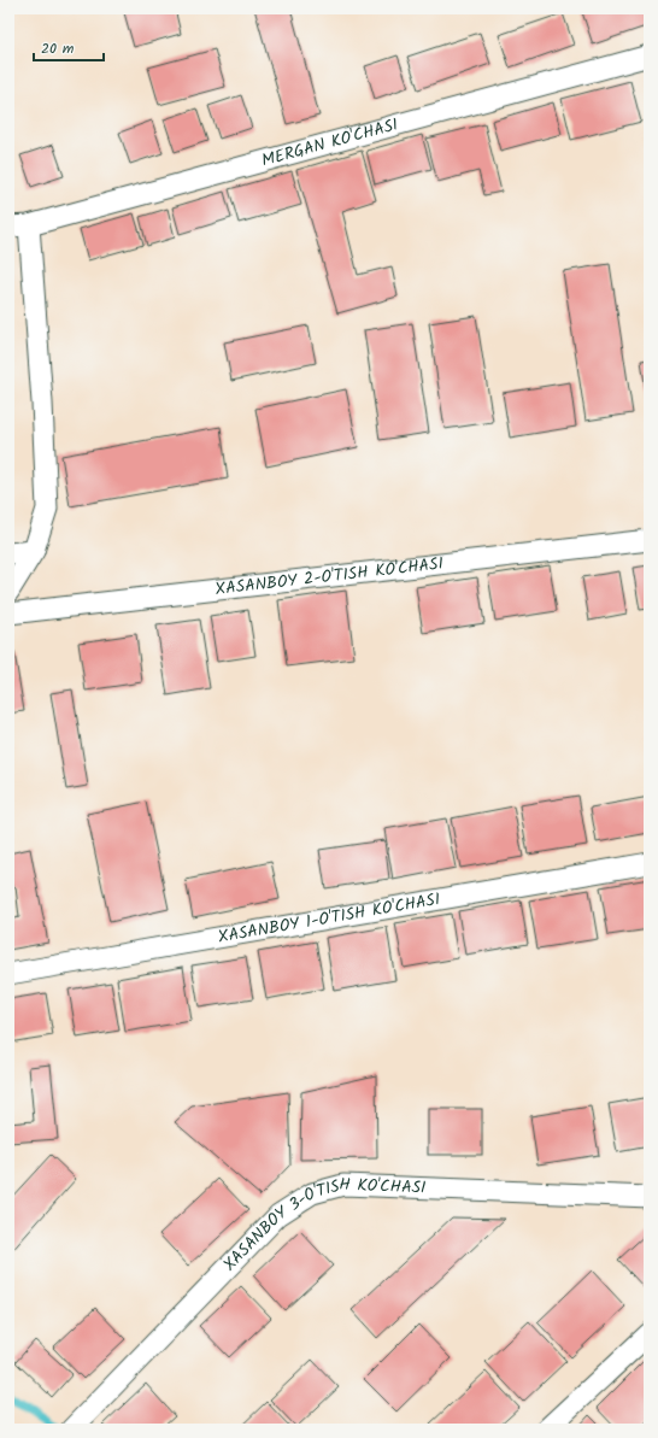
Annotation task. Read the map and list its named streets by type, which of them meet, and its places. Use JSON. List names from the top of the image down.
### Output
{
  "streets": {
    "street": [
      "MERGAN KO'CHASI",
      "XASANBOY 2-O'TISH KO'CHASI",
      "XASANBOY 1-O'TISH KO'CHASI",
      "XASANBOY 3-O'TISH KO'CHASI"
    ]
  },
  "scale_bar": "20 m"
}
